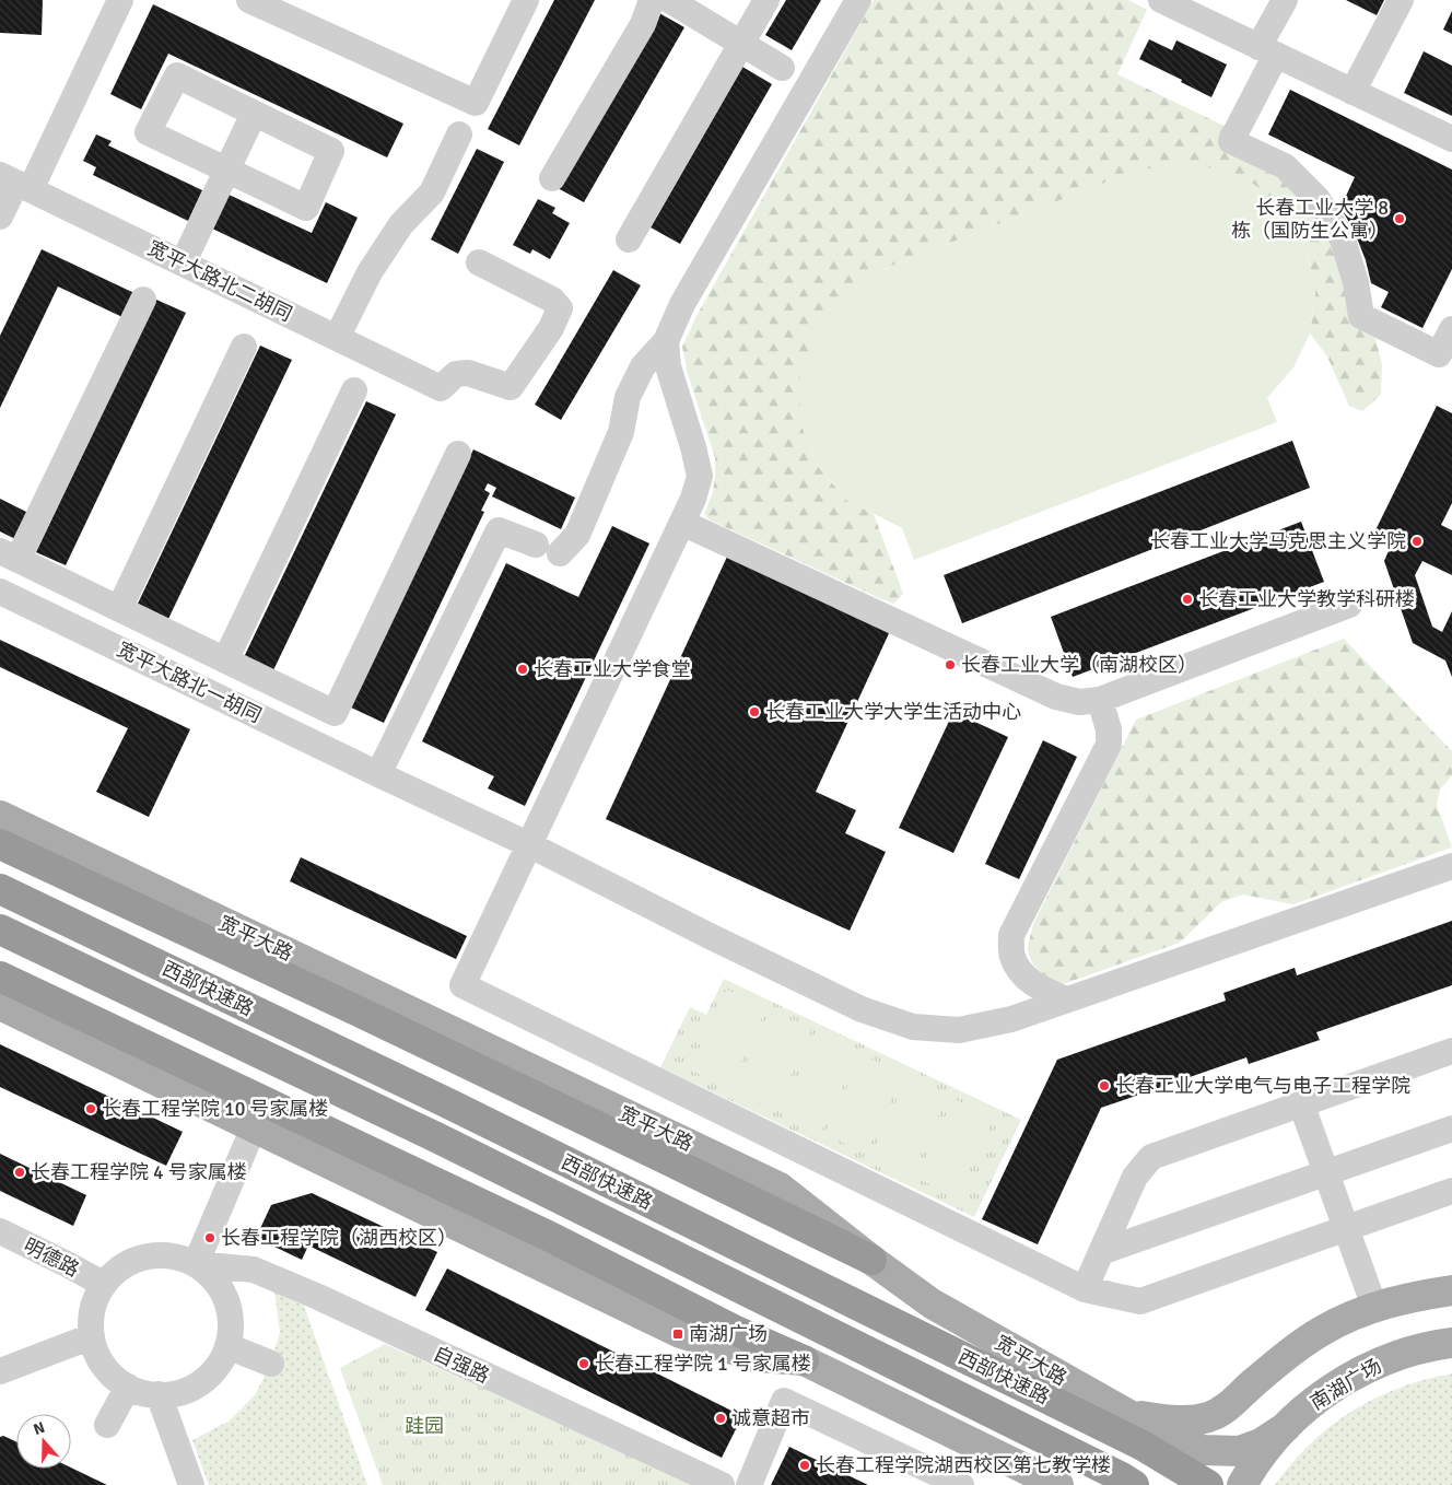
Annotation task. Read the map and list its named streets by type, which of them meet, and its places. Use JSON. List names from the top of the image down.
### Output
{
  "streets": {
    "highway": ["西部快速路"],
    "main road": ["宽平大路", "南湖广场"],
    "street": [
      "宽平大路北二胡同",
      "宽平大路北一胡同",
      "明德路",
      "自强路"
    ]
  },
  "crossings": [
    ["宽平大路", "南湖广场"],
    ["明德路", "自强路"]
  ],
  "parks": ["跬园"],
  "places": {
    "other": [
      "长春工业大学 8 栋（国防生公寓）",
      "长春工业大学马克思主义学院",
      "长春工业大学教学科研楼",
      "长春工业大学（南湖校区）",
      "长春工业大学食堂",
      "长春工业大学大学生活动中心",
      "长春工业大学电气与电子工程学院",
      "长春工程学院 10 号家属楼",
      "长春工程学院 4 号家属楼",
      "长春工程学院（湖西校区）",
      "长春工程学院 1 号家属楼",
      "诚意超市",
      "长春工程学院湖西校区第七教学楼"
    ],
    "transit": ["南湖广场"]
  },
  "north": "top"
}
